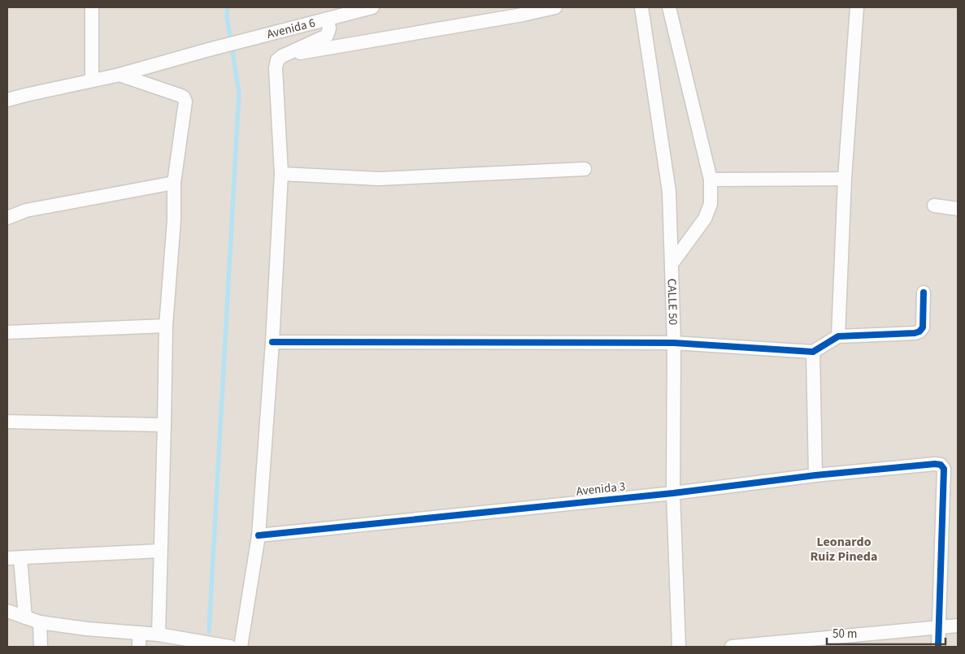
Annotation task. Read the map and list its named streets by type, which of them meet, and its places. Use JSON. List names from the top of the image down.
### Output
{
  "streets": {
    "street": ["Avenida 6", "CALLE 50", "Avenida 3"]
  },
  "crossings": [
    ["CALLE 50", "Avenida 3"]
  ],
  "districts": ["Leonardo Ruiz Pineda"],
  "scale_bar": "50 m"
}
